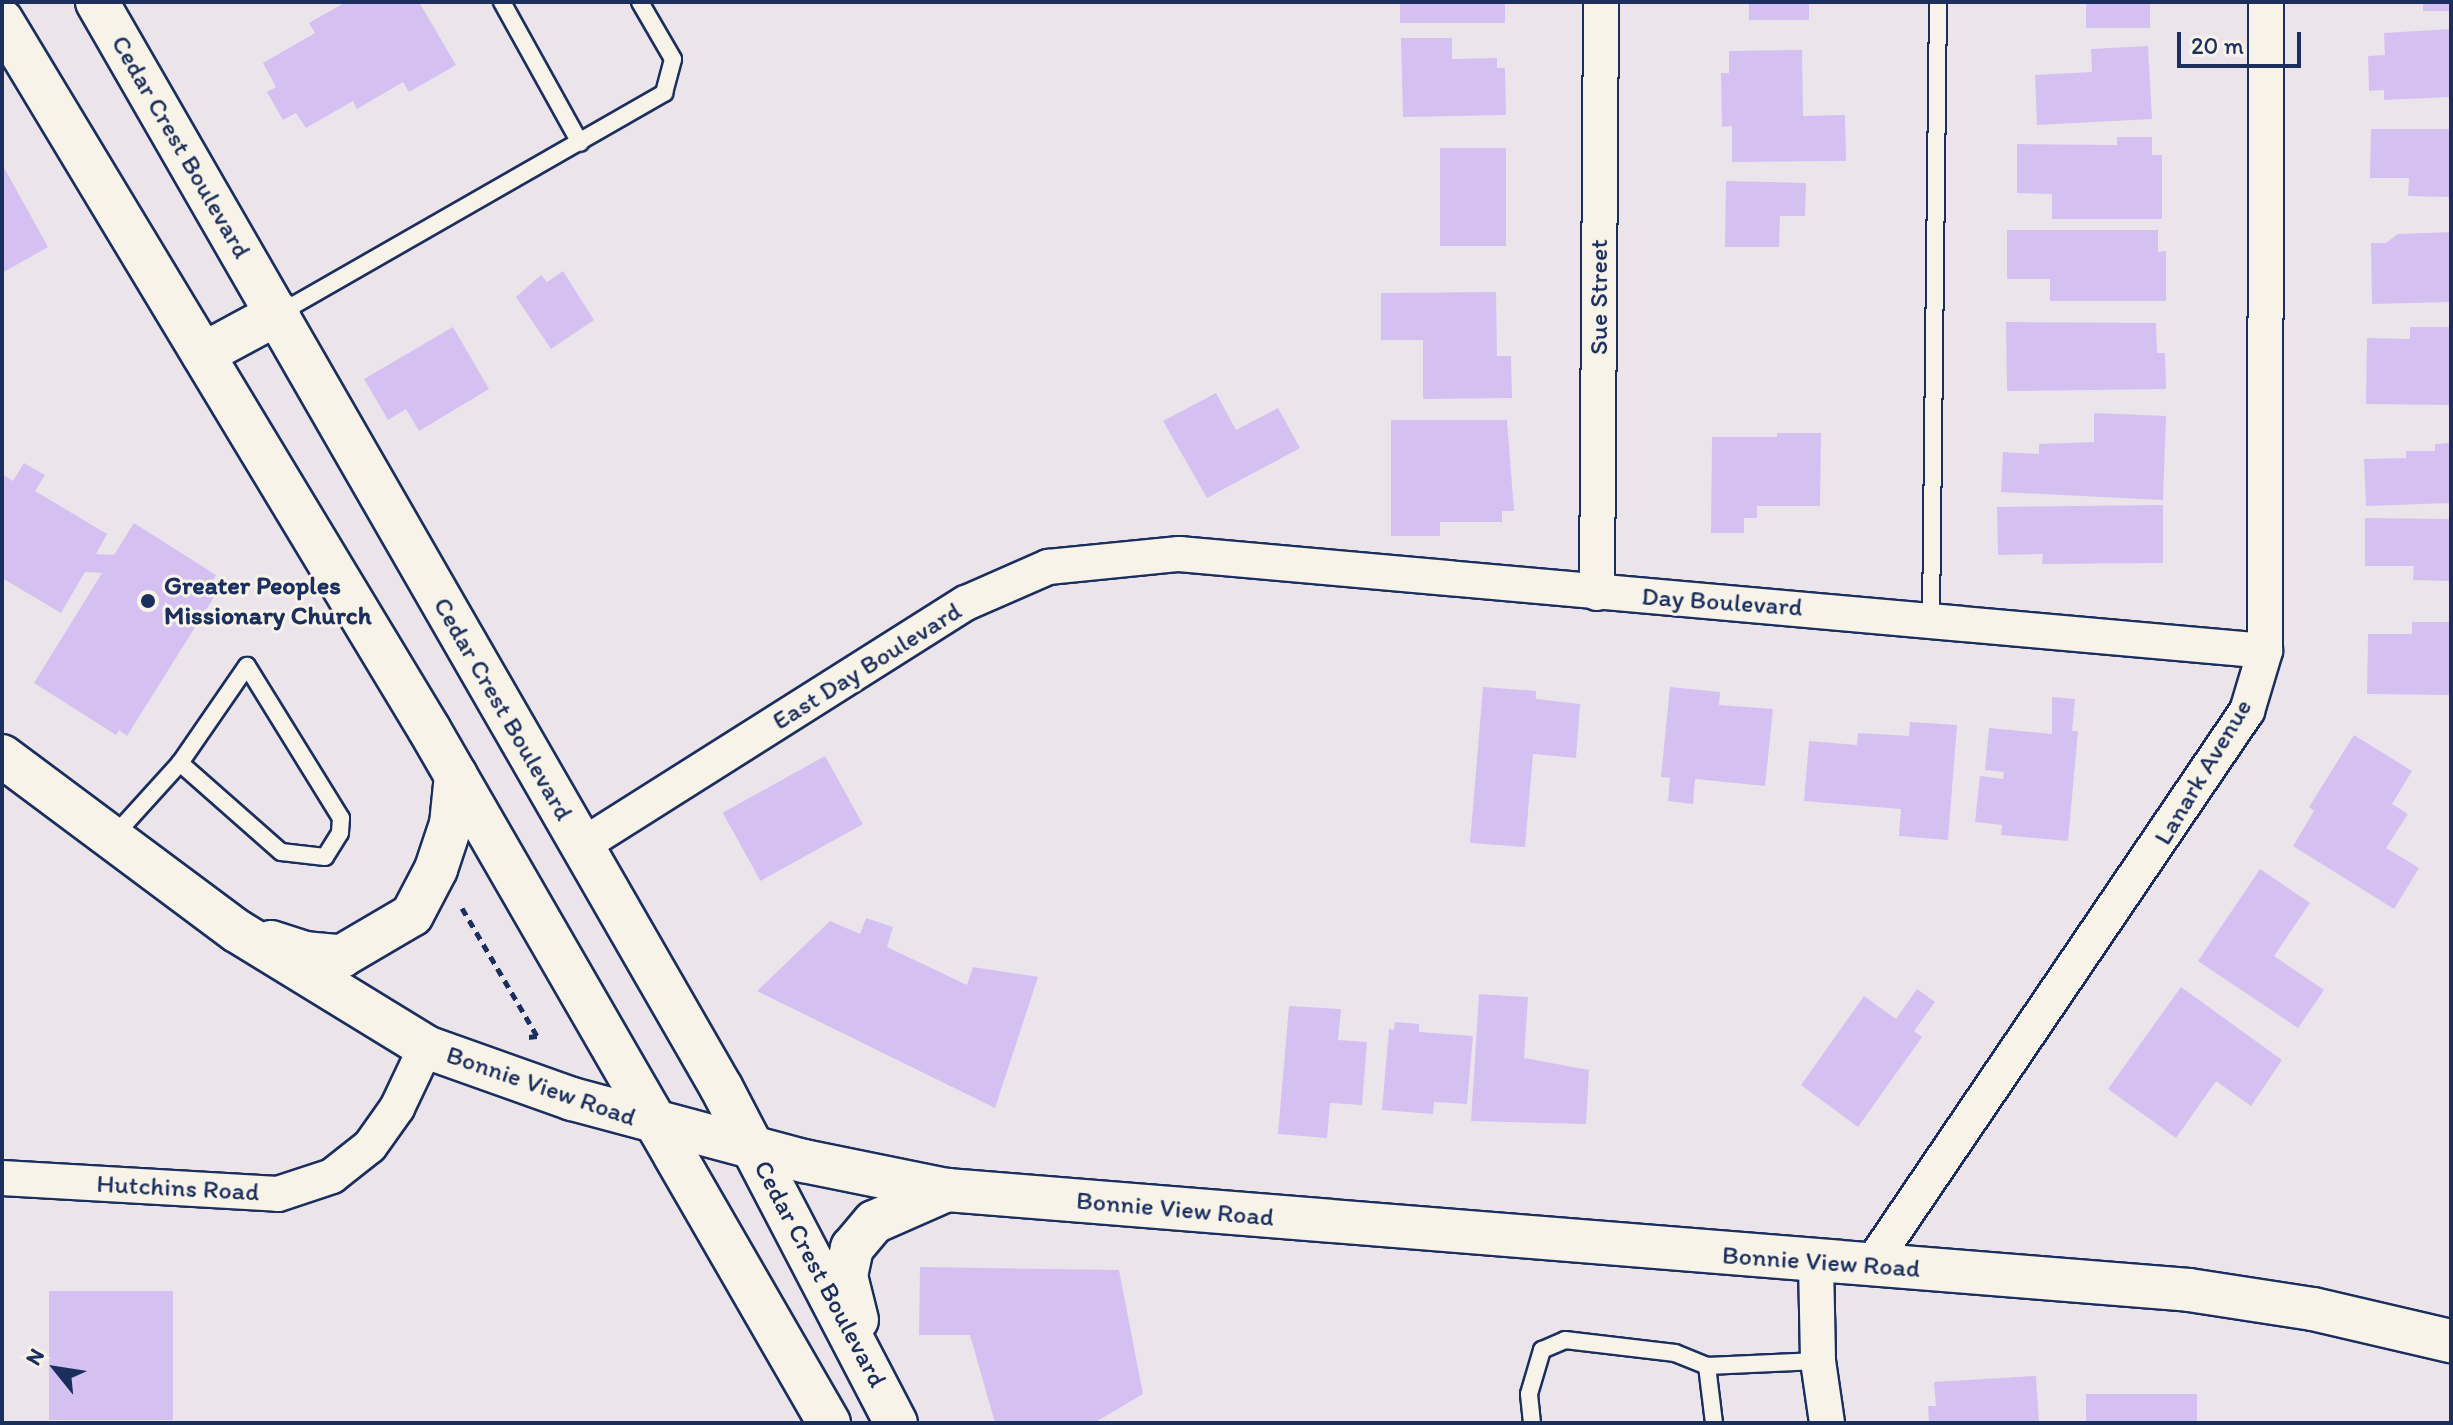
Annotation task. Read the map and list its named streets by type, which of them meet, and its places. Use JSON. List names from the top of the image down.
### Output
{
  "streets": {
    "street": [
      "Cedar Crest Boulevard",
      "Sue Street",
      "Day Boulevard",
      "East Day Boulevard",
      "Lanark Avenue",
      "Bonnie View Road",
      "Hutchins Road"
    ]
  },
  "crossings": [
    ["Cedar Crest Boulevard", "East Day Boulevard"],
    ["Cedar Crest Boulevard", "Bonnie View Road"],
    ["Sue Street", "Day Boulevard"],
    ["Day Boulevard", "East Day Boulevard"],
    ["Day Boulevard", "Lanark Avenue"],
    ["Lanark Avenue", "Bonnie View Road"],
    ["Bonnie View Road", "Hutchins Road"]
  ],
  "places": ["Greater Peoples Missionary Church"],
  "scale_bar": "20 m",
  "north": "top left"
}
